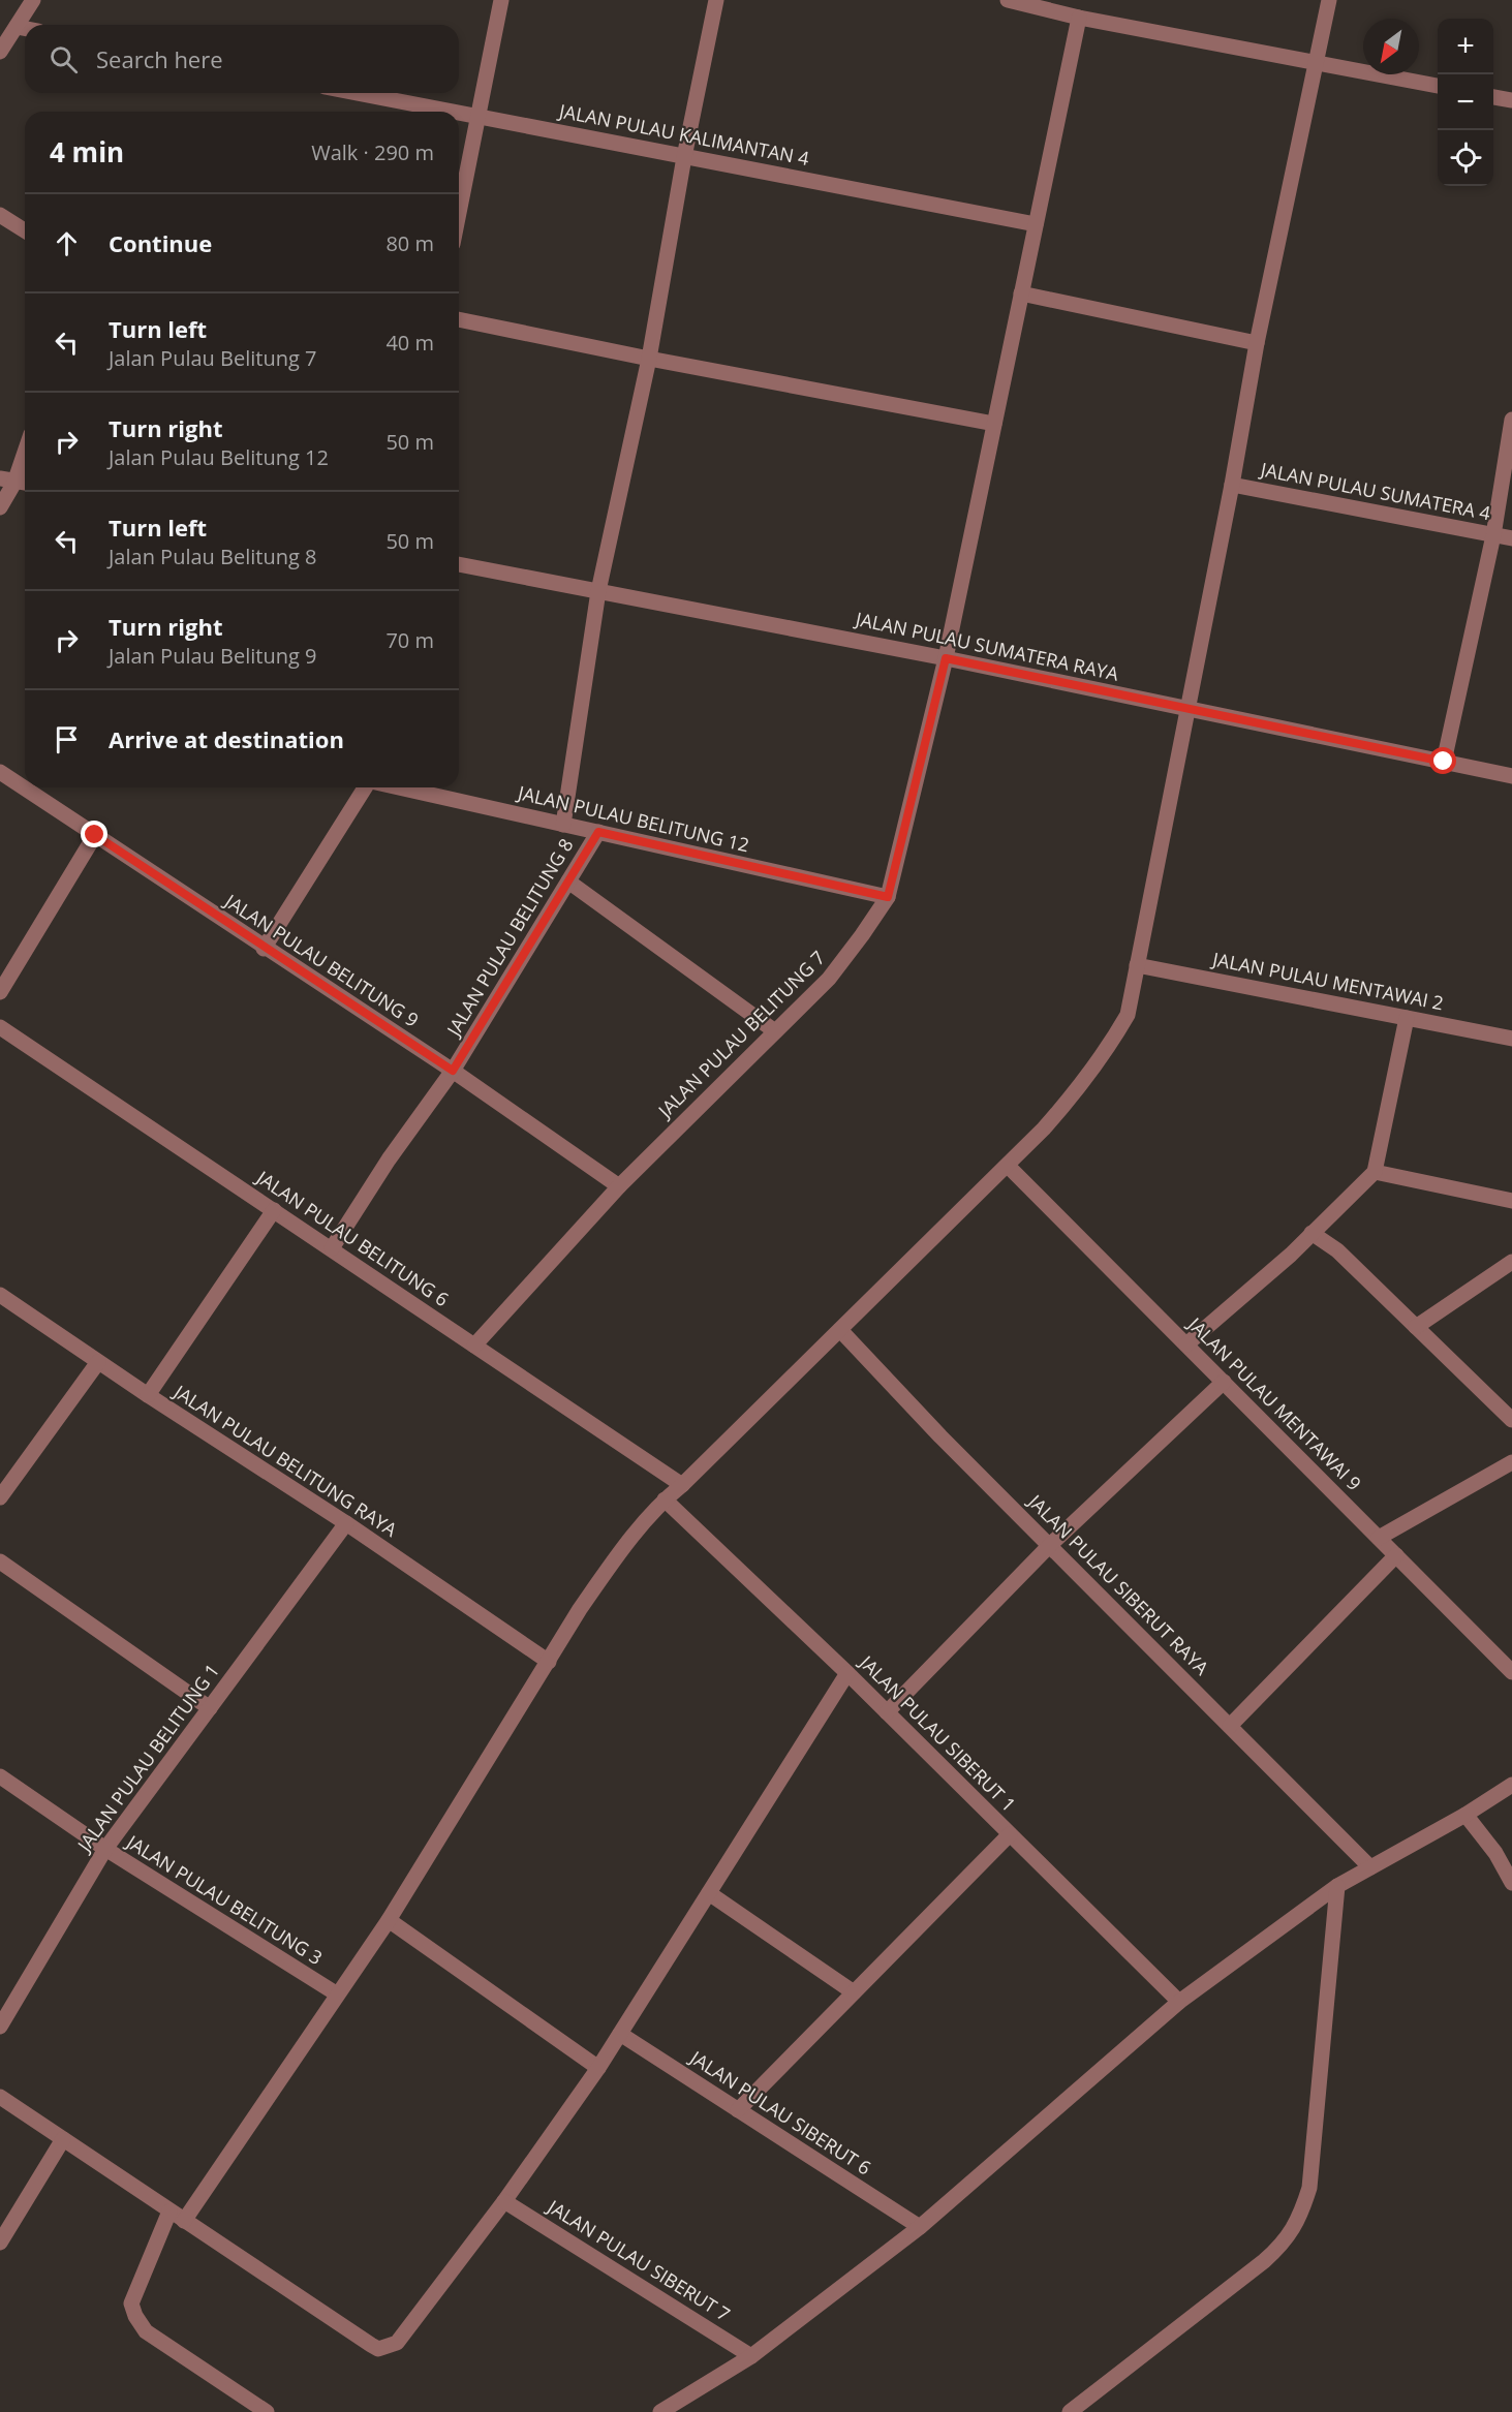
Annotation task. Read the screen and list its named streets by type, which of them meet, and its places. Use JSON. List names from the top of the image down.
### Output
{
  "streets": {
    "street": [
      "JALAN PULAU KALIMANTAN 4",
      "JALAN PULAU SUMATERA 4",
      "JALAN PULAU SUMATERA RAYA",
      "JALAN PULAU BELITUNG 12",
      "JALAN PULAU BELITUNG 8",
      "JALAN PULAU BELITUNG 9",
      "JALAN PULAU MENTAWAI 2",
      "JALAN PULAU BELITUNG 7",
      "JALAN PULAU BELITUNG 6",
      "JALAN PULAU MENTAWAI 9",
      "JALAN PULAU BELITUNG RAYA",
      "JALAN PULAU SIBERUT RAYA",
      "JALAN PULAU SIBERUT 1",
      "JALAN PULAU BELITUNG 1",
      "JALAN PULAU BELITUNG 3",
      "JALAN PULAU SIBERUT 6",
      "JALAN PULAU SIBERUT 7"
    ]
  },
  "crossings": [
    ["JALAN PULAU KALIMANTAN 4", "JALAN PULAU BELITUNG 7"],
    ["JALAN PULAU SUMATERA RAYA", "JALAN PULAU BELITUNG 7"],
    ["JALAN PULAU BELITUNG 12", "JALAN PULAU BELITUNG 8"],
    ["JALAN PULAU BELITUNG 12", "JALAN PULAU BELITUNG 7"],
    ["JALAN PULAU BELITUNG 8", "JALAN PULAU BELITUNG 9"],
    ["JALAN PULAU BELITUNG 8", "JALAN PULAU BELITUNG 6"],
    ["JALAN PULAU BELITUNG 9", "JALAN PULAU BELITUNG 7"],
    ["JALAN PULAU BELITUNG 7", "JALAN PULAU BELITUNG 6"],
    ["JALAN PULAU BELITUNG RAYA", "JALAN PULAU BELITUNG 1"],
    ["JALAN PULAU BELITUNG 1", "JALAN PULAU BELITUNG 3"]
  ],
  "north": "bottom left",
  "page": {
    "map_buttons": ["+", "−"],
    "search": "Search here",
    "heading": ["4 min", "Walk · 290 m"],
    "list": [
      ["Continue", "80 m"],
      ["Turn left", "Jalan Pulau Belitung 7", "40 m"],
      ["Turn right", "Jalan Pulau Belitung 12", "50 m"],
      ["Turn left", "Jalan Pulau Belitung 8", "50 m"],
      ["Turn right", "Jalan Pulau Belitung 9", "70 m"],
      "Arrive at destination"
    ]
  }
}
